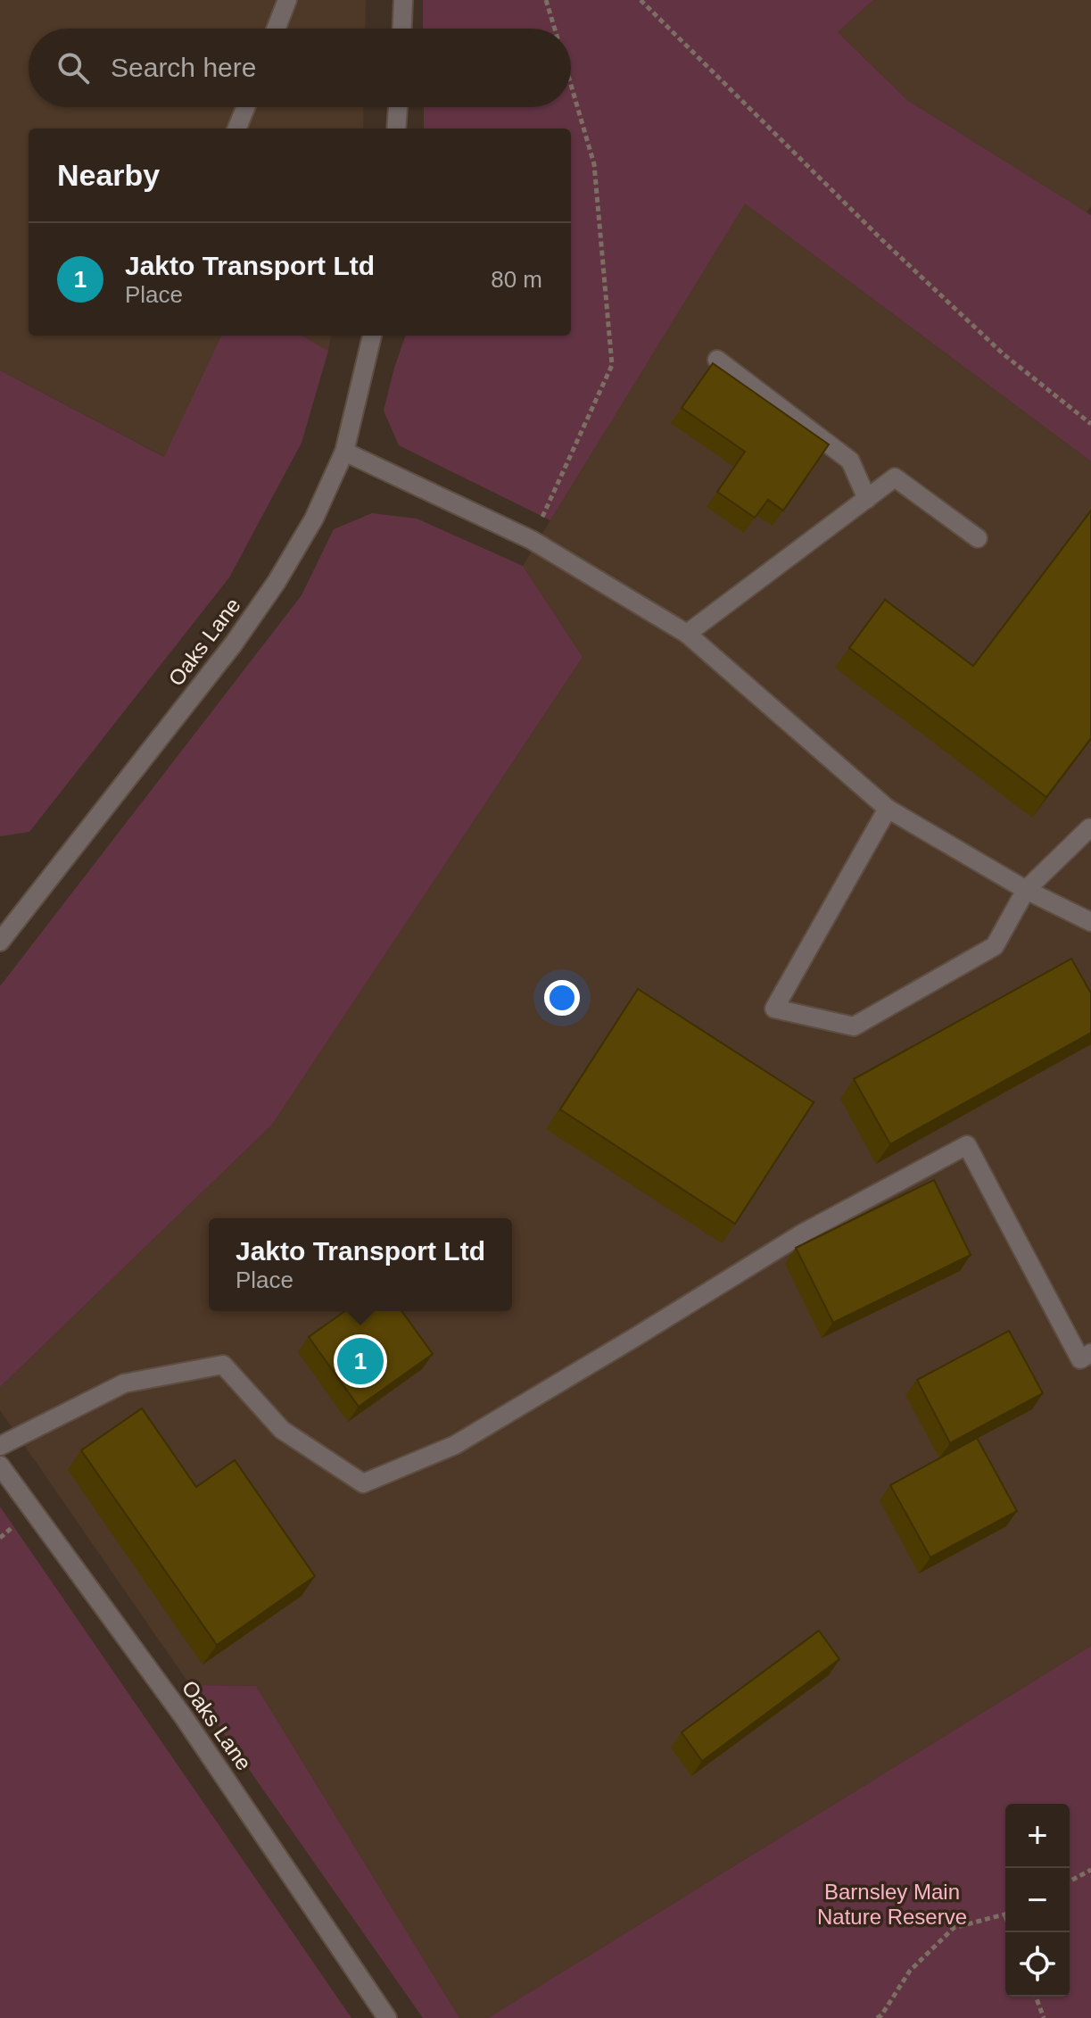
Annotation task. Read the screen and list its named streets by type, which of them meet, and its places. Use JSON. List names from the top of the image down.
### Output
{
  "streets": {
    "street": ["Oaks Lane"]
  },
  "parks": ["Barnsley Main Nature Reserve"],
  "page": {
    "search": "Search here",
    "heading": "Nearby",
    "list": [
      {
        "mark": "1",
        "name": "Jakto Transport Ltd",
        "note": "Place",
        "value": "80 m"
      }
    ],
    "popup": ["Jakto Transport Ltd", "Place"],
    "pins": "1",
    "map_buttons": ["+", "−"]
  }
}
